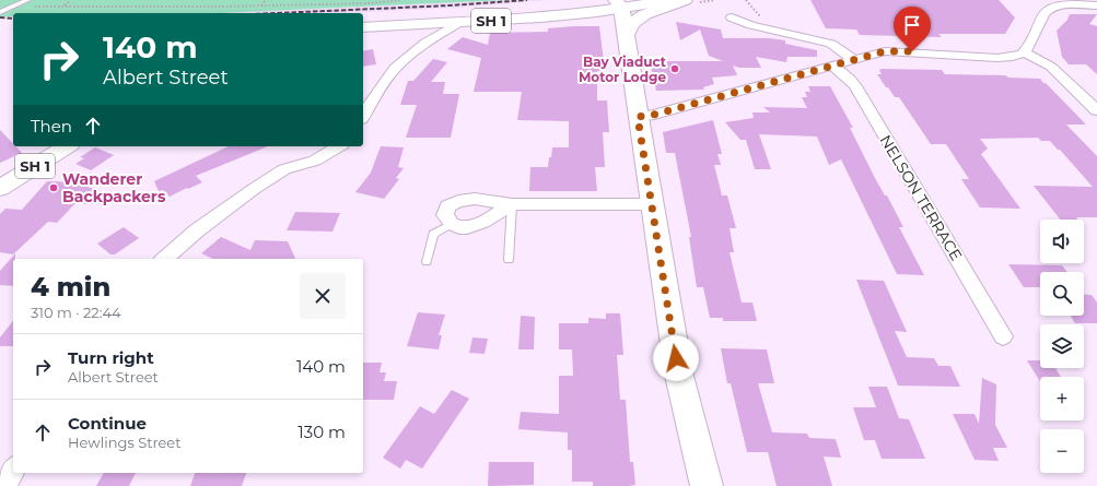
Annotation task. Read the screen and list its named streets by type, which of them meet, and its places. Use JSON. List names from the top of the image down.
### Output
{
  "streets": {
    "main road": ["SH 1"],
    "street": ["NELSON TERRACE"]
  },
  "places": ["Bay Viaduct Motor Lodge", "Wanderer Backpackers"],
  "page": {
    "turn": ["140 m", "Albert Street"],
    "then": "Then",
    "map_buttons": ["+", "−"],
    "heading": ["4 min", "310 m · 22:44"],
    "list": [
      {
        "name": "Turn right",
        "note": "Albert Street",
        "value": "140 m"
      },
      {
        "name": "Continue",
        "note": "Hewlings Street",
        "value": "130 m"
      }
    ]
  }
}
